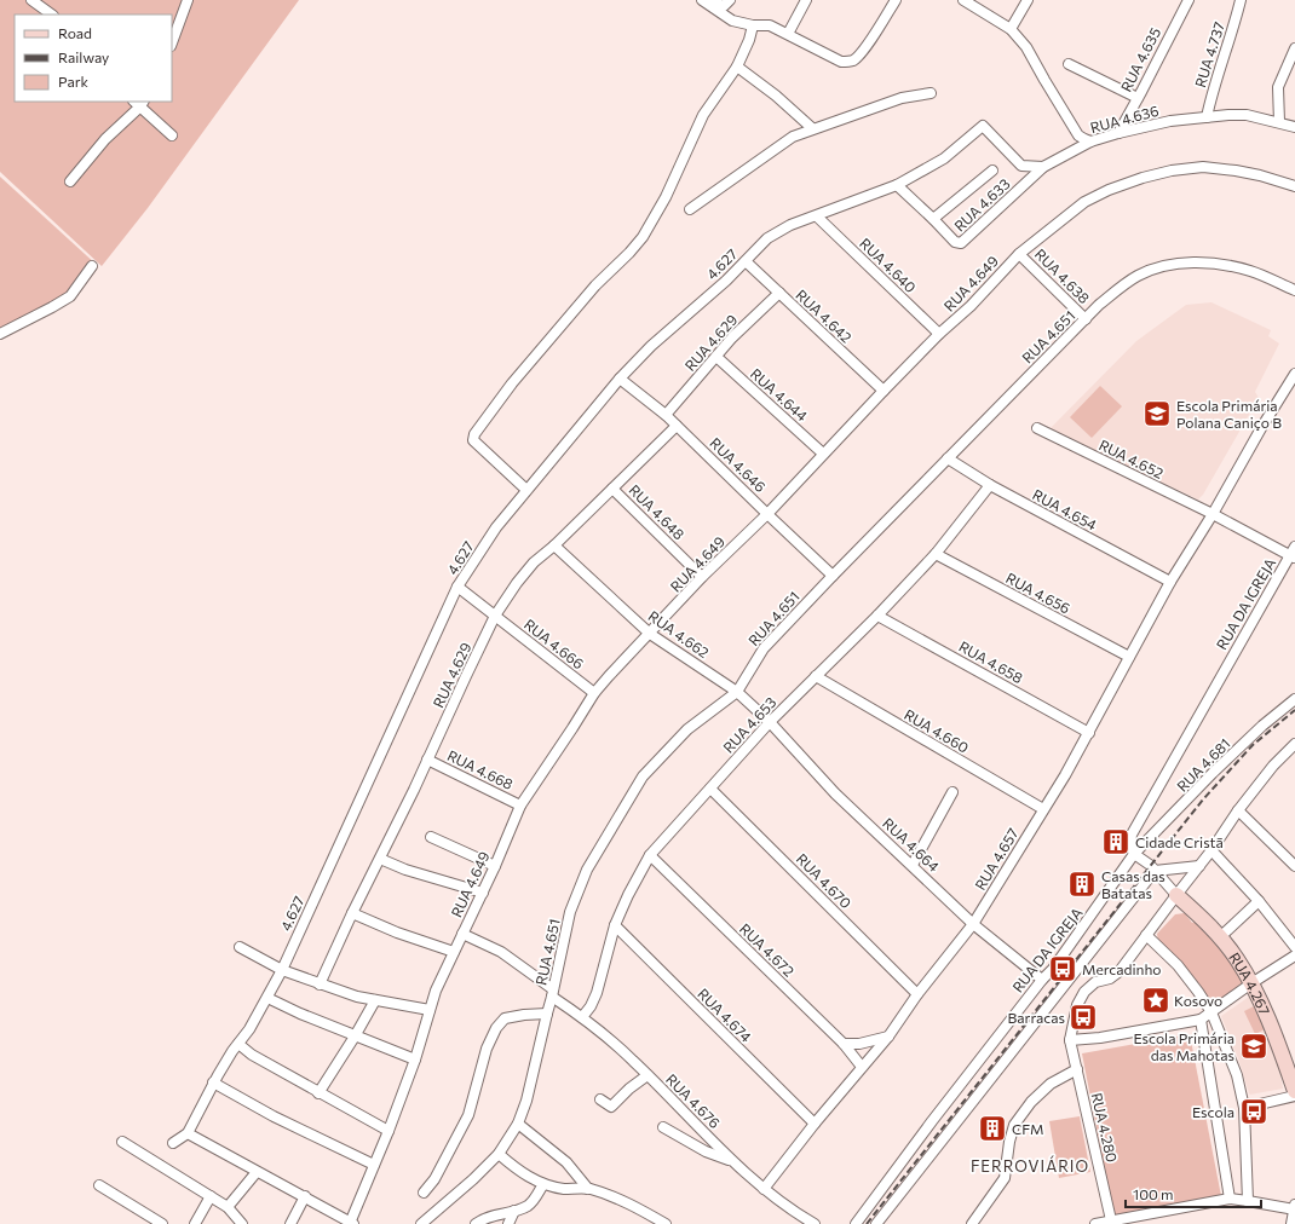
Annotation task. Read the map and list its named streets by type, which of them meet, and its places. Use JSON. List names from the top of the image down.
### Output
{
  "streets": {
    "street": [
      "RUA 4.737",
      "RUA 4.635",
      "RUA 4.636",
      "RUA 4.633",
      "4.627",
      "RUA 4.640",
      "RUA 4.638",
      "RUA 4.649",
      "RUA 4.642",
      "RUA 4.651",
      "RUA 4.629",
      "RUA 4.644",
      "RUA 4.652",
      "RUA 4.646",
      "RUA 4.654",
      "RUA 4.648",
      "RUA 4.656",
      "RUA DA IGREJA",
      "RUA 4.662",
      "RUA 4.666",
      "RUA 4.658",
      "RUA 4.653",
      "RUA 4.660",
      "RUA 4.681",
      "RUA 4.668",
      "RUA 4.664",
      "RUA 4.657",
      "RUA 4.670",
      "RUA 4.672",
      "RUA 4.267",
      "RUA 4.674",
      "RUA 4.676",
      "RUA 4.280"
    ]
  },
  "crossings": [
    ["RUA 4.737", "RUA 4.636"],
    ["RUA 4.635", "RUA 4.636"],
    ["RUA 4.636", "RUA 4.633"],
    ["RUA 4.636", "4.627"],
    ["RUA 4.633", "4.627"],
    ["4.627", "RUA 4.640"],
    ["4.627", "RUA 4.642"],
    ["4.627", "RUA 4.646"],
    ["4.627", "RUA 4.666"],
    ["RUA 4.640", "RUA 4.649"],
    ["RUA 4.638", "RUA 4.649"],
    ["RUA 4.638", "RUA 4.651"],
    ["RUA 4.649", "RUA 4.642"],
    ["RUA 4.649", "RUA 4.644"],
    ["RUA 4.649", "RUA 4.646"],
    ["RUA 4.649", "RUA 4.648"],
    ["RUA 4.649", "RUA 4.662"],
    ["RUA 4.649", "RUA 4.666"],
    ["RUA 4.649", "RUA 4.668"],
    ["RUA 4.649", "RUA 4.676"],
    ["RUA 4.642", "RUA 4.629"],
    ["RUA 4.651", "RUA 4.646"],
    ["RUA 4.651", "RUA 4.654"],
    ["RUA 4.651", "RUA 4.662"],
    ["RUA 4.651", "RUA 4.676"],
    ["RUA 4.629", "RUA 4.644"],
    ["RUA 4.629", "RUA 4.646"],
    ["RUA 4.629", "RUA 4.648"],
    ["RUA 4.629", "RUA 4.662"],
    ["RUA 4.629", "RUA 4.666"],
    ["RUA 4.629", "RUA 4.668"],
    ["RUA 4.652", "RUA DA IGREJA"],
    ["RUA 4.652", "RUA 4.657"],
    ["RUA 4.654", "RUA 4.653"],
    ["RUA 4.654", "RUA 4.657"],
    ["RUA 4.656", "RUA 4.653"],
    ["RUA 4.656", "RUA 4.657"],
    ["RUA DA IGREJA", "RUA 4.681"],
    ["RUA DA IGREJA", "RUA 4.664"],
    ["RUA 4.662", "RUA 4.653"],
    ["RUA 4.662", "RUA 4.664"],
    ["RUA 4.658", "RUA 4.653"],
    ["RUA 4.658", "RUA 4.657"],
    ["RUA 4.653", "RUA 4.660"],
    ["RUA 4.653", "RUA 4.664"],
    ["RUA 4.653", "RUA 4.670"],
    ["RUA 4.653", "RUA 4.672"],
    ["RUA 4.653", "RUA 4.674"],
    ["RUA 4.653", "RUA 4.676"],
    ["RUA 4.660", "RUA 4.657"],
    ["RUA 4.664", "RUA 4.657"],
    ["RUA 4.657", "RUA 4.670"],
    ["RUA 4.657", "RUA 4.672"],
    ["RUA 4.657", "RUA 4.674"],
    ["RUA 4.657", "RUA 4.676"]
  ],
  "districts": ["FERROVIÁRIO"],
  "places": {
    "school or university": ["Escola Primária Polana Caniço B", "Escola Primária das Mahotas"],
    "building": ["Cidade Cristã", "Casas das Batatas", "CFM"],
    "bus stop": ["Mercadinho", "Barracas", "Escola"],
    "place": ["Kosovo"]
  },
  "legend": ["Road", "Railway", "Park"],
  "scale_bar": "100 m"
}
